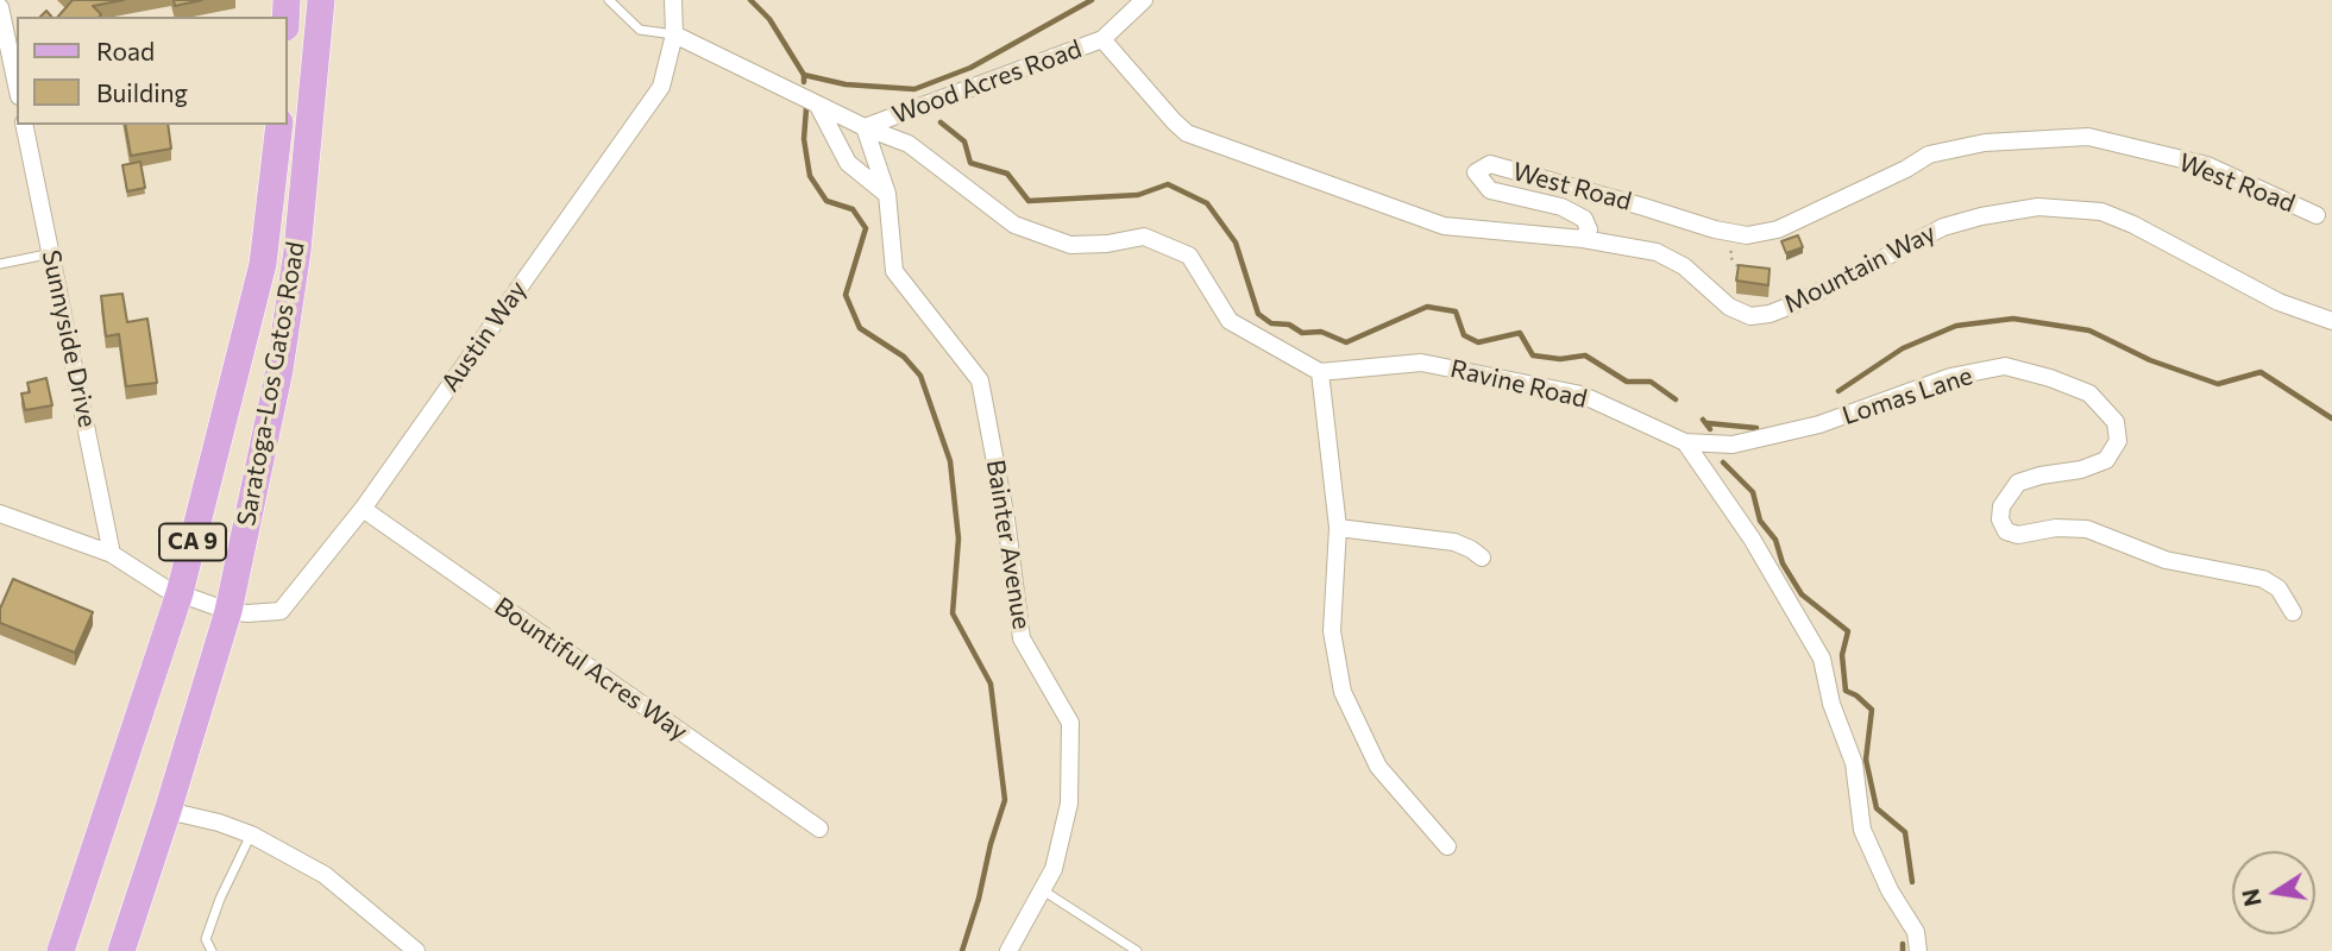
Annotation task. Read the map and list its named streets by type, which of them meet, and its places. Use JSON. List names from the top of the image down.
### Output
{
  "streets": {
    "main road": ["Saratoga-Los Gatos Road", "CA 9"],
    "street": [
      "Wood Acres Road",
      "West Road",
      "Mountain Way",
      "Austin Way",
      "Sunnyside Drive",
      "Ravine Road",
      "Lomas Lane",
      "Bainter Avenue",
      "Bountiful Acres Way"
    ]
  },
  "crossings": [
    ["Wood Acres Road", "West Road"],
    ["Wood Acres Road", "Bainter Avenue"],
    ["West Road", "Mountain Way"],
    ["Austin Way", "Saratoga-Los Gatos Road"],
    ["Austin Way", "Bountiful Acres Way"],
    ["Ravine Road", "Lomas Lane"]
  ],
  "legend": ["Road", "Building"],
  "north": "left"
}
